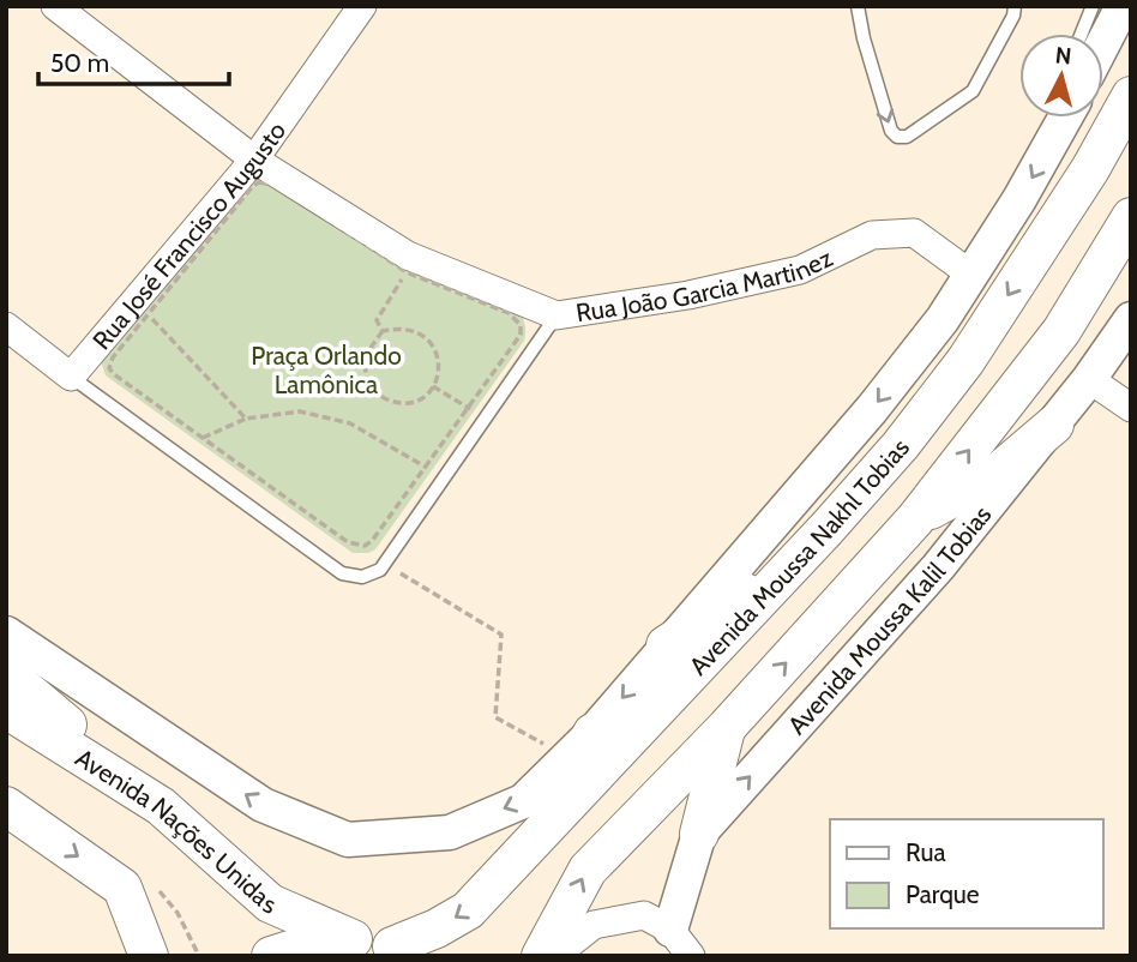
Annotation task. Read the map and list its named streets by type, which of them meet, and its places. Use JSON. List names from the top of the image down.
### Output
{
  "streets": {
    "main road": ["Avenida Moussa Nakhl Tobias", "Avenida Nações Unidas"],
    "street": ["Rua José Francisco Augusto", "Rua João Garcia Martinez", "Avenida Moussa Kalil Tobias"]
  },
  "crossings": [
    ["Rua José Francisco Augusto", "Rua João Garcia Martinez"],
    ["Avenida Moussa Nakhl Tobias", "Avenida Nações Unidas"]
  ],
  "parks": ["Praça Orlando Lamônica"],
  "legend": ["Rua", "Parque"],
  "scale_bar": "50 m",
  "north": "top"
}
